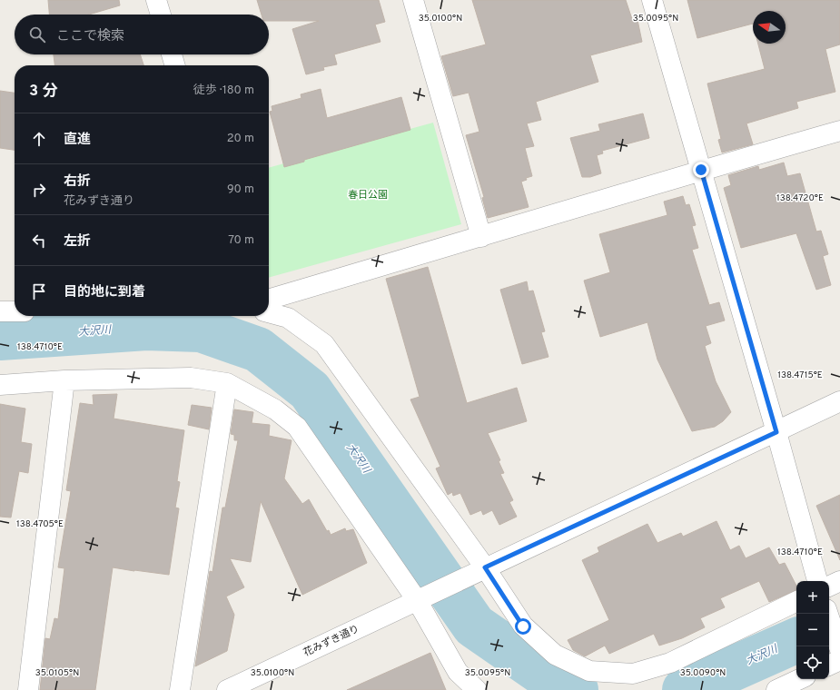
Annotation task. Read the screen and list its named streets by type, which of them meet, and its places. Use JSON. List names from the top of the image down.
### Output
{
  "streets": {
    "street": ["花みずき通り"]
  },
  "water": ["大沢川"],
  "parks": ["春日公園"],
  "north": "left",
  "page": {
    "search": "ここで検索",
    "heading": ["3 分", "徒歩 · 180 m"],
    "list": [
      ["直進", "20 m"],
      ["右折", "花みずき通り", "90 m"],
      ["左折", "70 m"],
      "目的地に到着"
    ],
    "map_buttons": ["+", "−"]
  },
  "coordinates": [
    "35.0100°N",
    "35.0095°N",
    "138.4720°E",
    "138.4710°E",
    "138.4715°E",
    "138.4705°E",
    "35.0105°N",
    "35.0090°N"
  ]
}
